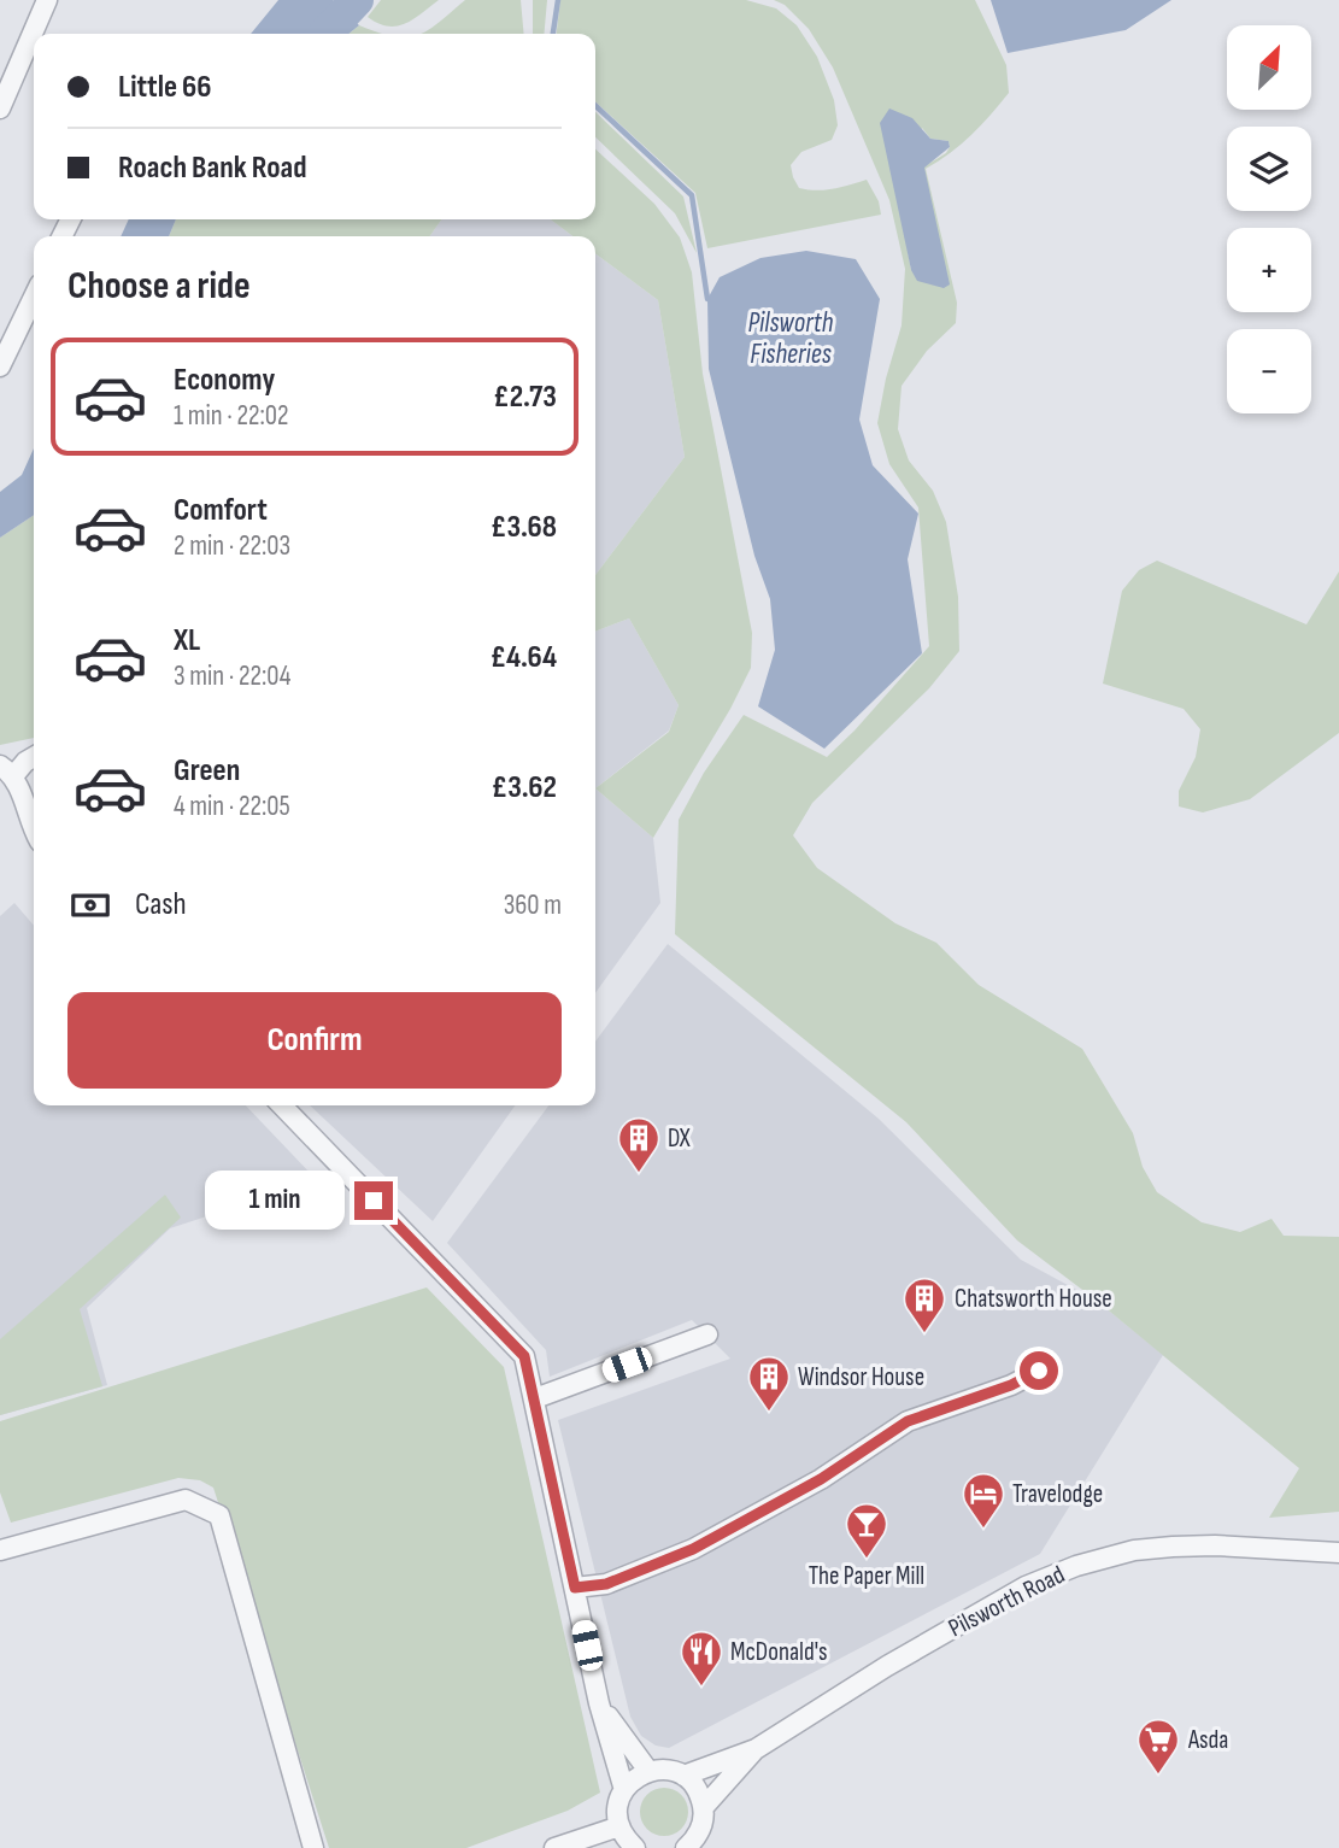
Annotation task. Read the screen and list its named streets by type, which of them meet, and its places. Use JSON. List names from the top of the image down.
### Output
{
  "streets": {
    "street": ["Pilsworth Road"]
  },
  "water": ["Pilsworth Fisheries"],
  "places": {
    "building": ["DX", "Chatsworth House", "Windsor House"],
    "hotel": ["Travelodge"],
    "bar": ["The Paper Mill"],
    "restaurant": ["McDonald's"],
    "supermarket": ["Asda"]
  },
  "north": "top right",
  "page": {
    "map_buttons": ["+", "−"],
    "banner": ["Little 66", "Roach Bank Road"],
    "heading": "Choose a ride",
    "list": [
      {
        "name": "Economy",
        "note": "1 min · 22:02",
        "value": "£2.73"
      },
      {
        "name": "Comfort",
        "note": "2 min · 22:03",
        "value": "£3.68"
      },
      {
        "name": "XL",
        "note": "3 min · 22:04",
        "value": "£4.64"
      },
      {
        "name": "Green",
        "note": "4 min · 22:05",
        "value": "£3.62"
      }
    ],
    "pay": ["Cash", "360 m"],
    "buttons": "Confirm",
    "bubble": "1 min"
  }
}
